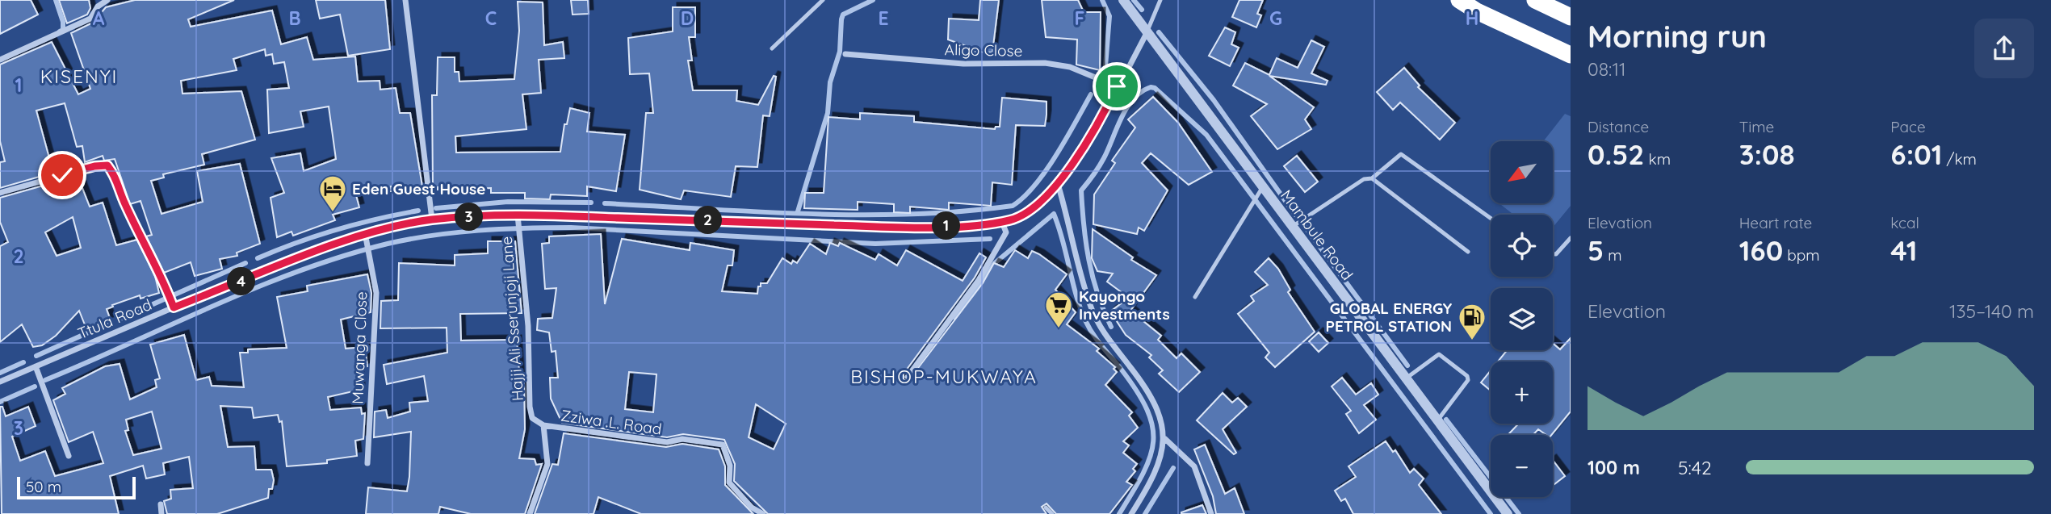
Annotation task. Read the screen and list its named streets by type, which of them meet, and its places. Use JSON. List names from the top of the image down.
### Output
{
  "streets": {
    "street": [
      "Aligo Close",
      "Mambule Road",
      "Ttula Road",
      "Hajji Ali Sserunjoji Lane",
      "Muwanga Close",
      "Zziwa .L. Road"
    ]
  },
  "crossings": [
    ["Aligo Close", "Ttula Road"],
    ["Mambule Road", "Ttula Road"],
    ["Ttula Road", "Hajji Ali Sserunjoji Lane"],
    ["Ttula Road", "Muwanga Close"],
    ["Hajji Ali Sserunjoji Lane", "Zziwa .L. Road"]
  ],
  "districts": ["KISENYI", "BISHOP-MUKWAYA"],
  "places": {
    "hotel": ["Eden Guest House"],
    "supermarket": ["Kayongo Investments"],
    "fuel station": ["GLOBAL ENERGY PETROL STATION"]
  },
  "scale_bar": "50 m",
  "north": "bottom left",
  "page": {
    "heading": ["Morning run", "08:11"],
    "stats": [
      ["Distance", "0.52 km"],
      ["Time", "3:08"],
      ["Pace", "6:01 /km"],
      ["Elevation", "5 m"],
      ["Heart rate", "160 bpm"],
      ["kcal", "41"]
    ],
    "map_buttons": ["+", "−"],
    "pins": [
      "3",
      "2",
      "1",
      "4"
    ],
    "chart": ["Elevation", "135–140 m"],
    "list": [
      {
        "name": "100 m",
        "note": "5:42"
      }
    ],
    "scale": "50 m"
  },
  "grid": {
    "columns": [
      "A",
      "B",
      "C",
      "D",
      "E",
      "F",
      "G",
      "H"
    ],
    "rows": ["1", "2", "3"]
  }
}
